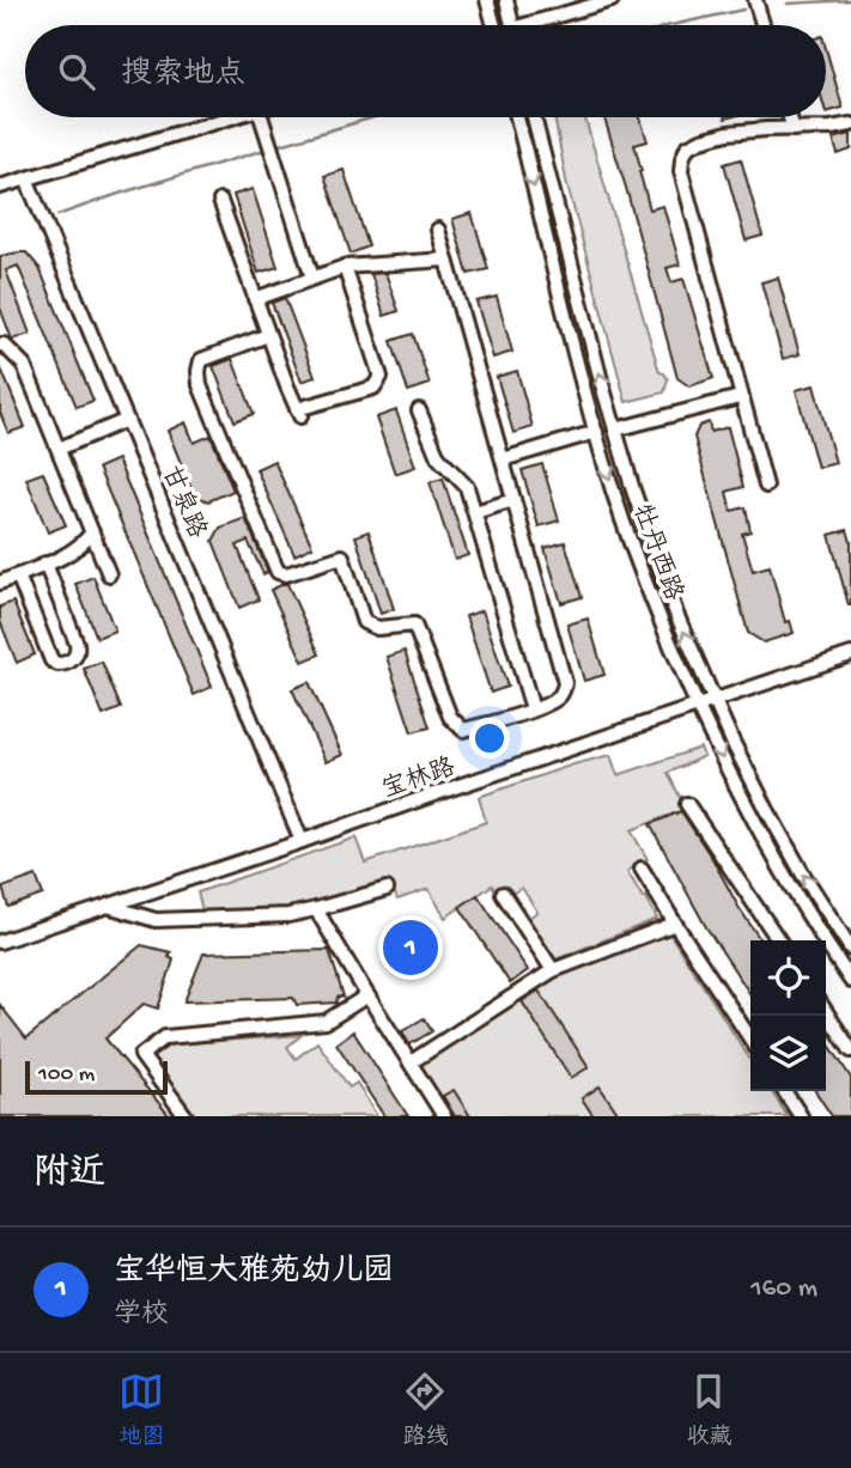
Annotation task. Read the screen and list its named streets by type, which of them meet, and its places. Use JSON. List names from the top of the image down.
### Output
{
  "streets": {
    "street": ["甘泉路", "牡丹西路", "宝林路"]
  },
  "crossings": [
    ["甘泉路", "宝林路"],
    ["牡丹西路", "宝林路"]
  ],
  "scale_bar": "100 m",
  "page": {
    "search": "搜索地点",
    "pins": "1",
    "scale": "100 m",
    "heading": "附近",
    "list": [
      {
        "mark": "1",
        "name": "宝华恒大雅苑幼儿园",
        "note": "学校",
        "value": "160 m"
      }
    ],
    "nav": ["地图", "路线", "收藏"]
  }
}
